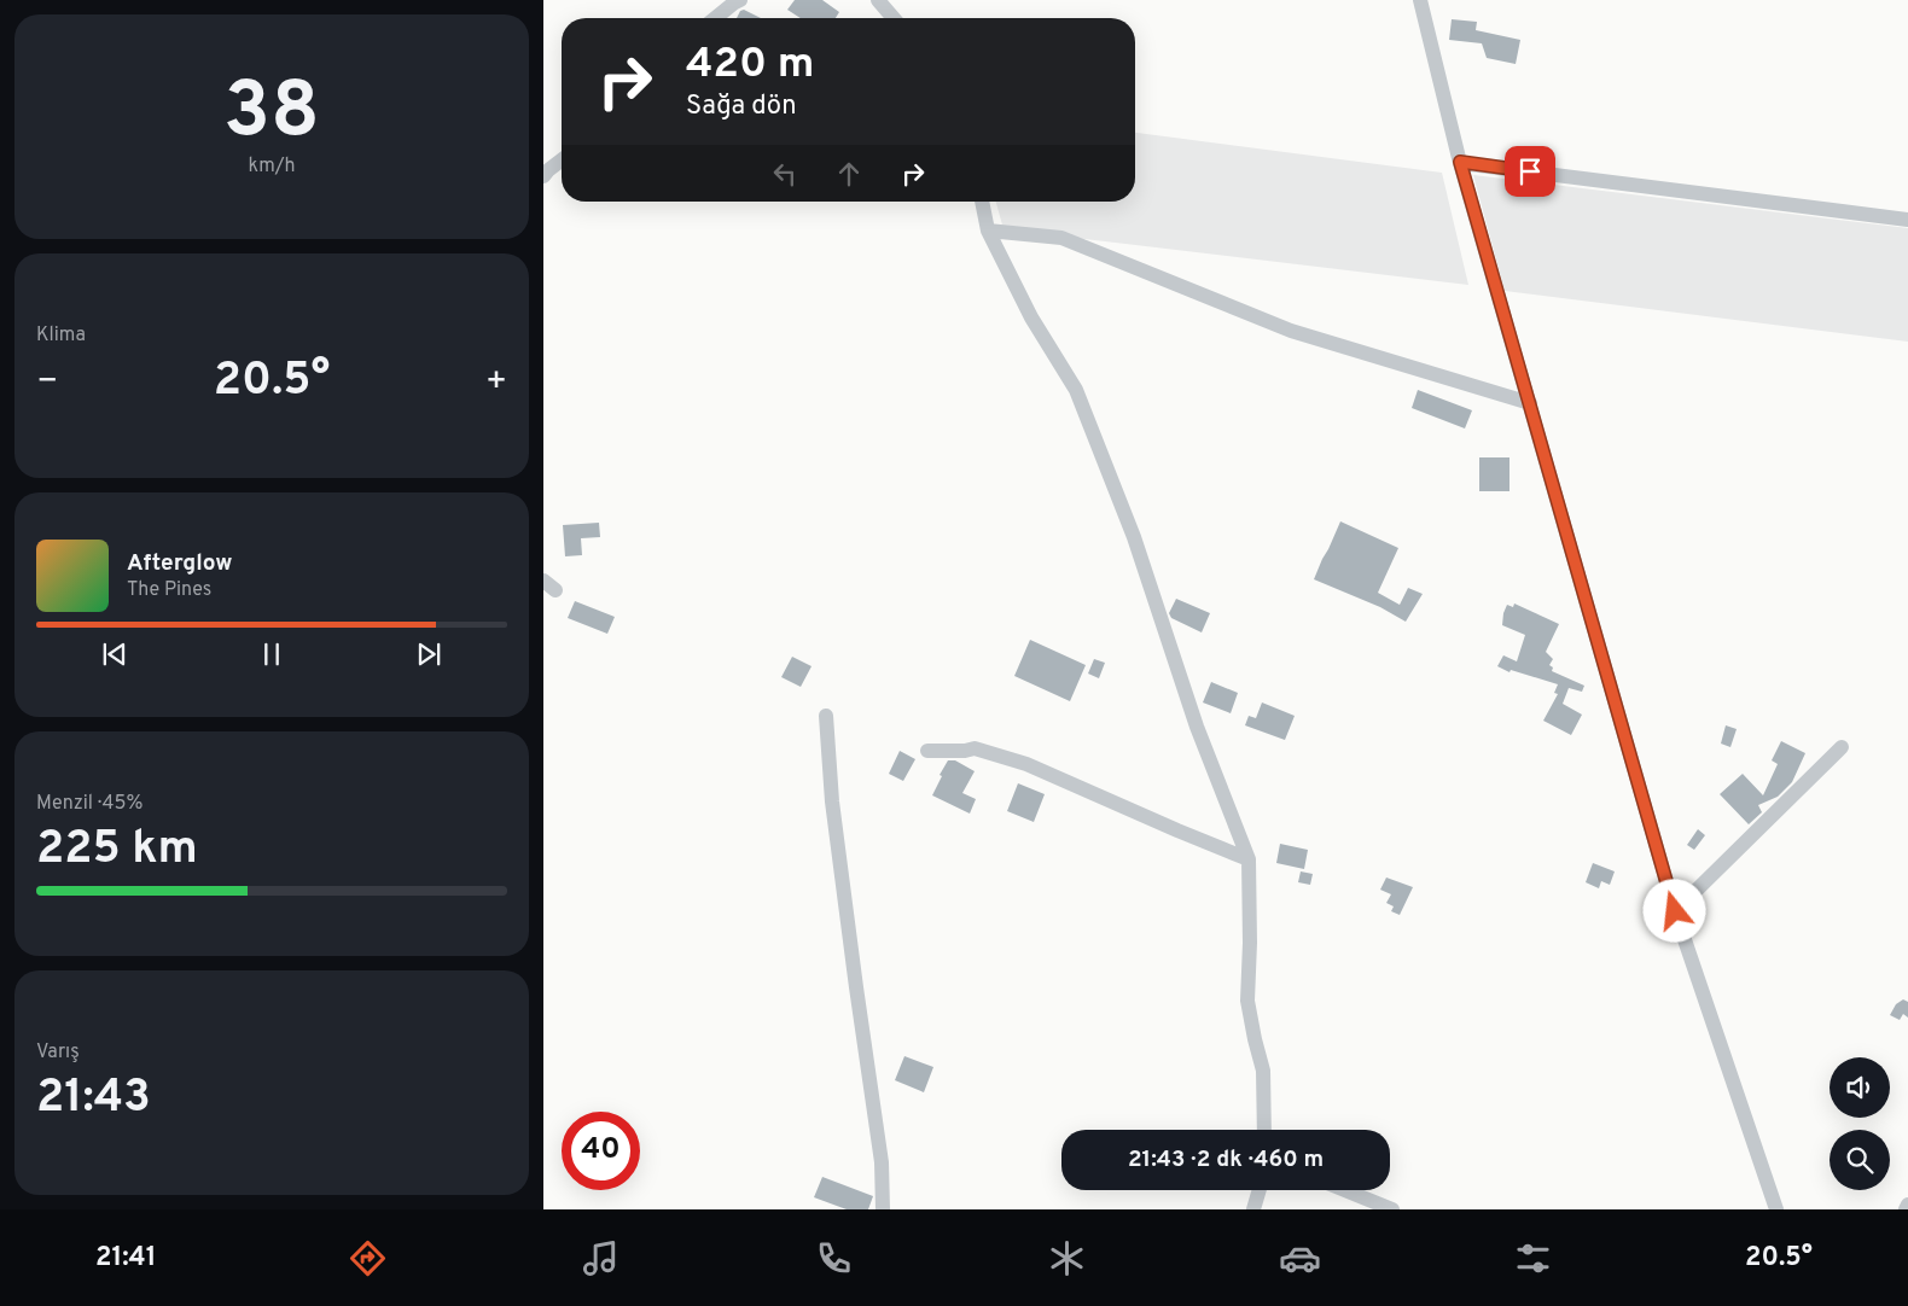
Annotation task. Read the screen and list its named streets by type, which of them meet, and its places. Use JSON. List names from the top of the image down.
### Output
{
  "page": {
    "tile": [
      ["38", "km/h"],
      "Klima",
      ["Menzil · 45%", "225 km"],
      ["Varış", "21:43"]
    ],
    "turn": ["420 m", "Sağa dön"],
    "heat": ["−", "20.5°", "+"],
    "song": ["Afterglow", "The Pines"],
    "limit": "40",
    "trip": "21:43 · 2 dk · 460 m",
    "tabs": ["21:41", "20.5°"]
  }
}
